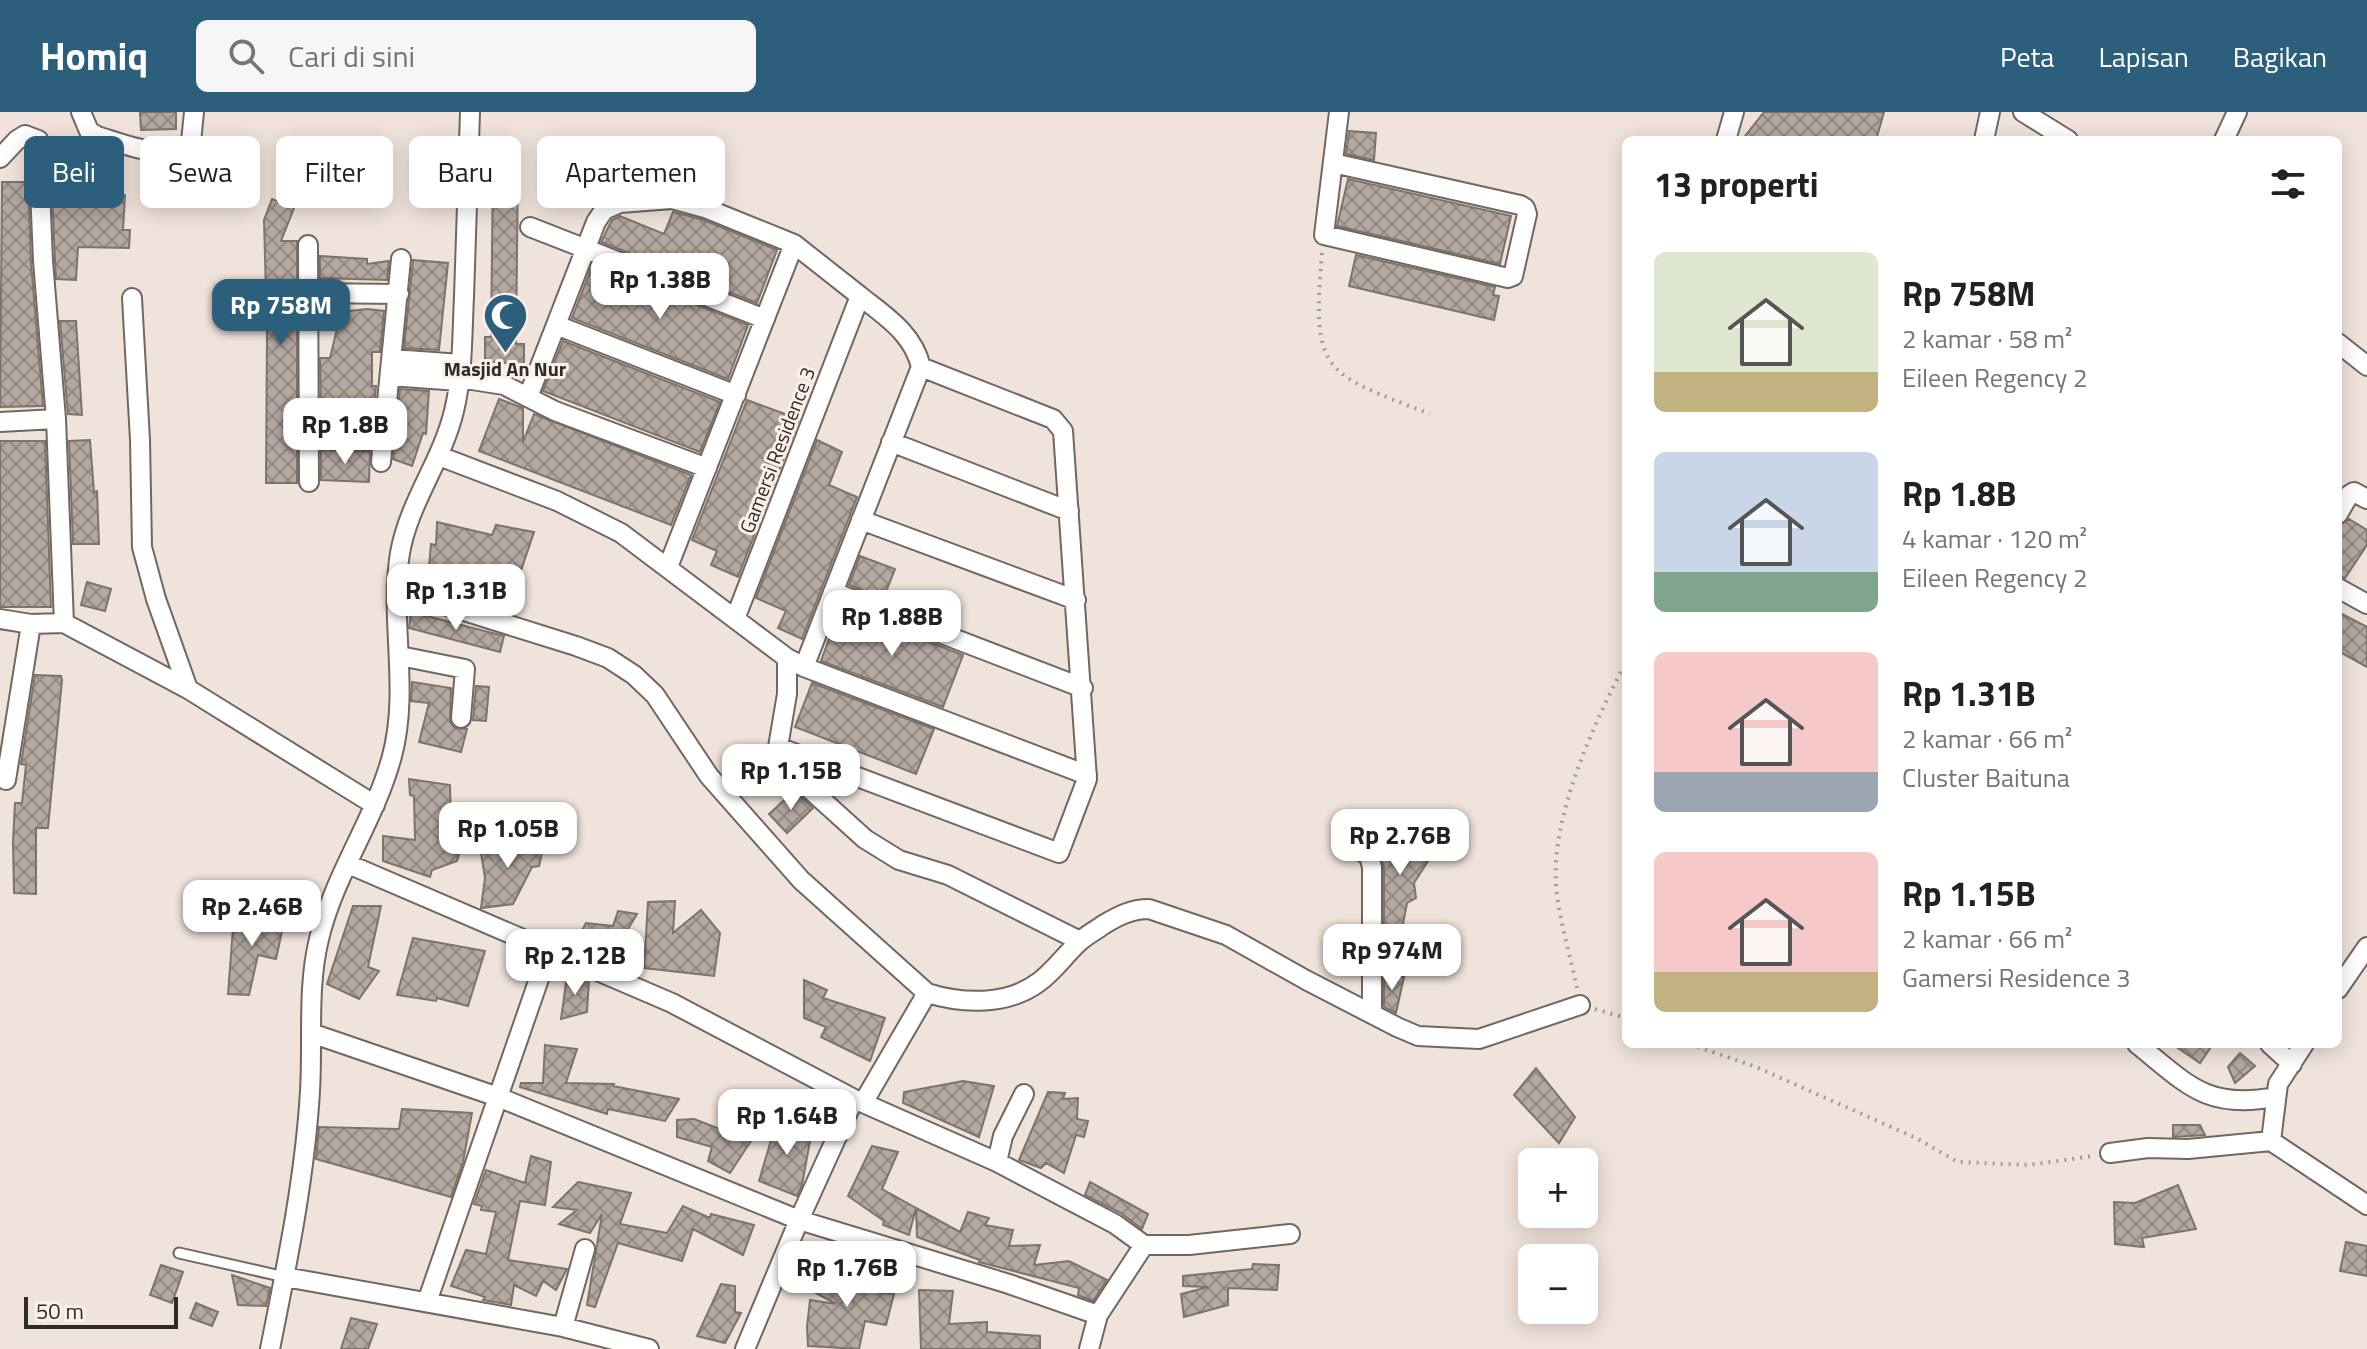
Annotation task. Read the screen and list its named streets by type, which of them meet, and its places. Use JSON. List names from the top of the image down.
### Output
{
  "streets": {
    "street": ["Gamersi Residence 3"]
  },
  "places": {
    "mosque": ["Masjid An Nur"]
  },
  "scale_bar": "50 m",
  "page": {
    "header": "Homiq",
    "search": "Cari di sini",
    "nav": ["Peta", "Lapisan", "Bagikan"],
    "chip": [
      "Beli",
      "Sewa",
      "Filter",
      "Baru",
      "Apartemen"
    ],
    "heading": "13 properti",
    "list": [
      {
        "name": "Rp 758M",
        "note": "2 kamar · 58 m² · Eileen Regency 2"
      },
      {
        "name": "Rp 1.8B",
        "note": "4 kamar · 120 m² · Eileen Regency 2"
      },
      {
        "name": "Rp 1.31B",
        "note": "2 kamar · 66 m² · Cluster Baituna"
      },
      {
        "name": "Rp 1.15B",
        "note": "2 kamar · 66 m² · Gamersi Residence 3"
      }
    ],
    "price": [
      "Rp 1.38B",
      "Rp 758M",
      "Rp 1.8B",
      "Rp 1.31B",
      "Rp 1.88B",
      "Rp 1.15B",
      "Rp 1.05B",
      "Rp 2.76B",
      "Rp 2.46B",
      "Rp 974M",
      "Rp 2.12B",
      "Rp 1.64B",
      "Rp 1.76B"
    ],
    "map_buttons": ["+", "−"],
    "scale": "50 m"
  }
}
